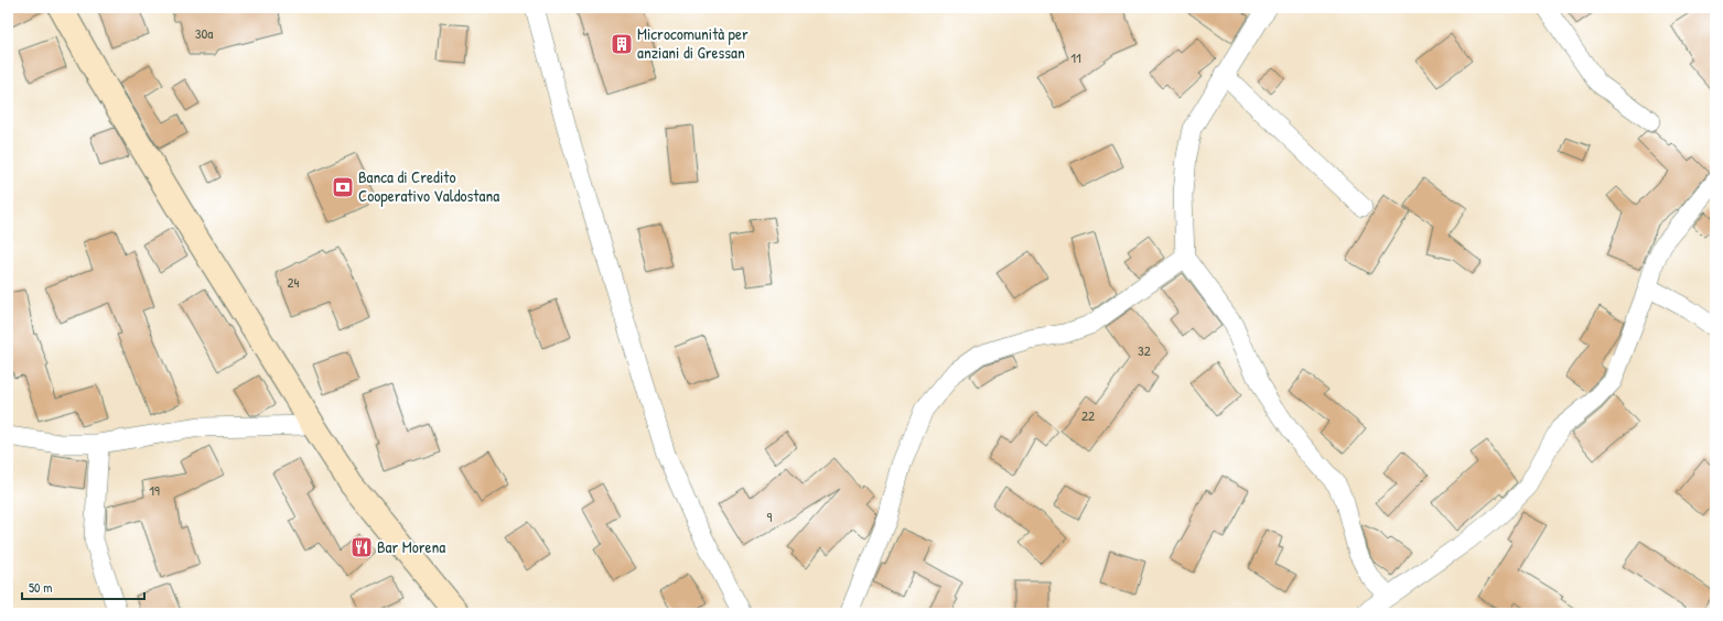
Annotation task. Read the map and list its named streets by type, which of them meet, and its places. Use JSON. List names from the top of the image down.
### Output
{
  "places": {
    "building": ["Microcomunità per anziani di Gressan"],
    "bank": ["Banca di Credito Cooperativo Valdostana"],
    "restaurant": ["Bar Morena"]
  },
  "house_numbers": [
    "30a",
    "11",
    "24",
    "32",
    "22",
    "19",
    "9"
  ],
  "scale_bar": "50 m"
}
